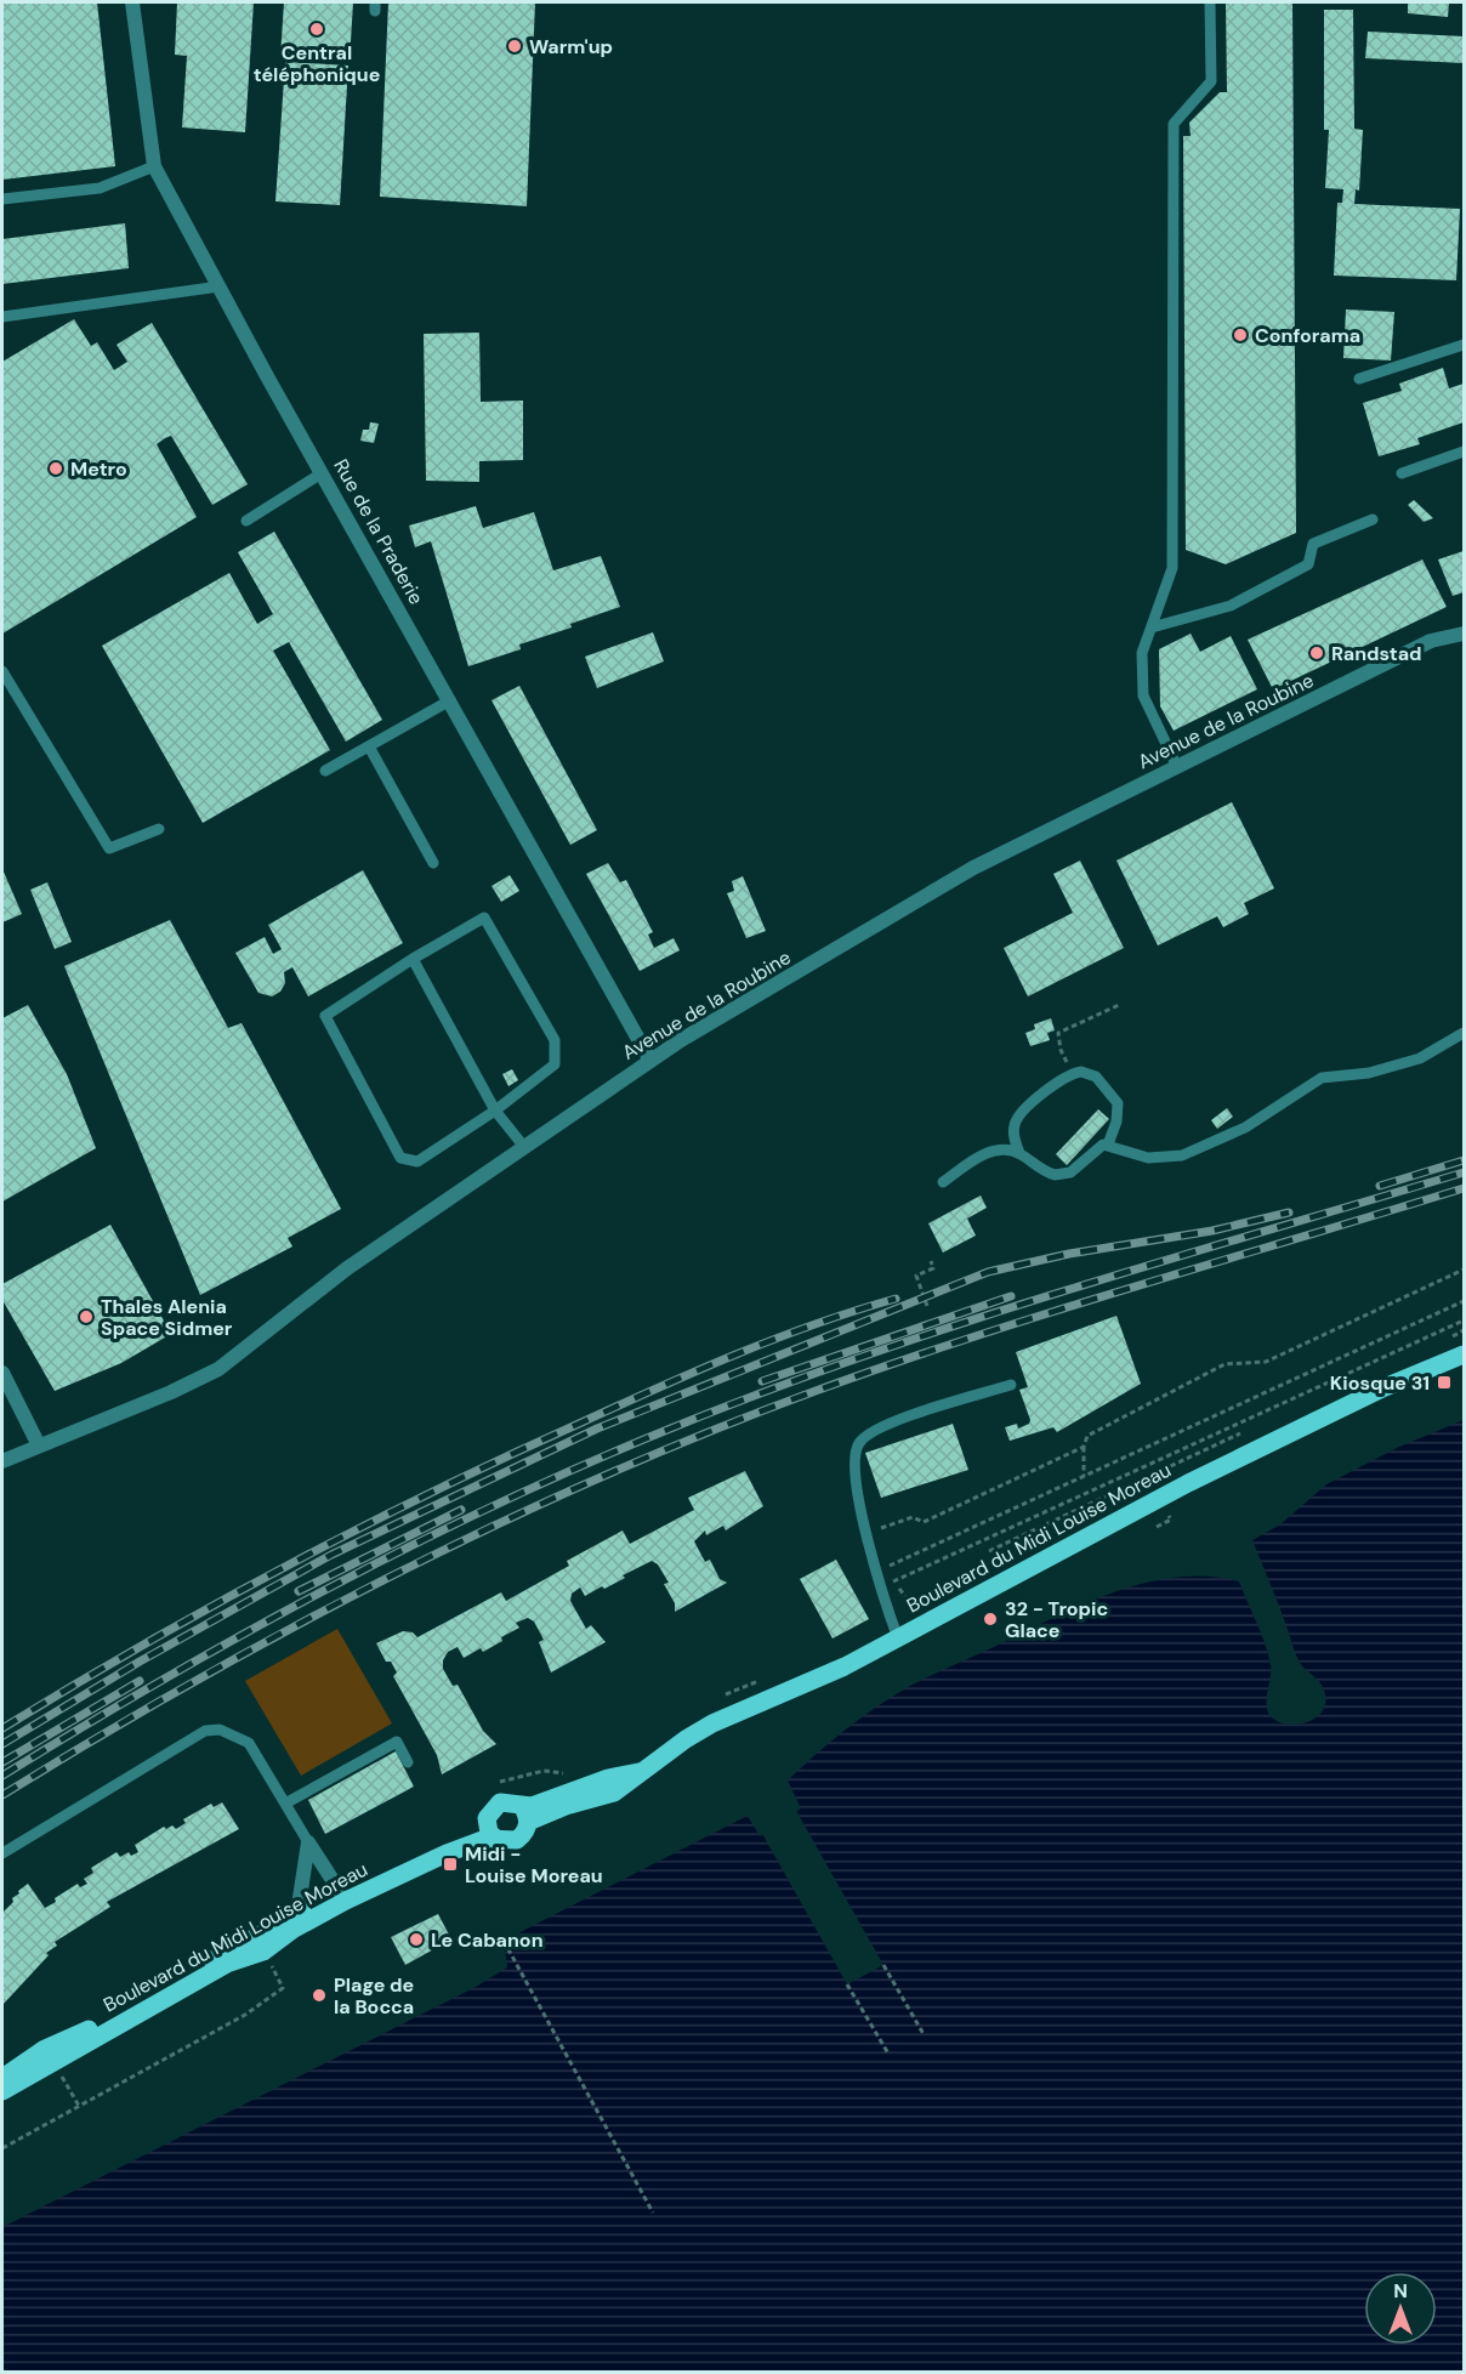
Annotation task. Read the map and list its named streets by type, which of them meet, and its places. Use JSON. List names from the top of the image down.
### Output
{
  "streets": {
    "main road": ["Boulevard du Midi Louise Moreau"],
    "street": ["Rue de la Praderie", "Avenue de la Roubine"]
  },
  "crossings": [
    ["Rue de la Praderie", "Avenue de la Roubine"]
  ],
  "places": {
    "other": [
      "Central téléphonique",
      "Warm'up",
      "Conforama",
      "Metro",
      "Randstad",
      "Thales Alenia Space Sidmer",
      "32 - Tropic Glace",
      "Le Cabanon",
      "Plage de la Bocca"
    ],
    "transit": ["Kiosque 31", "Midi - Louise Moreau"]
  },
  "north": "top"
}
